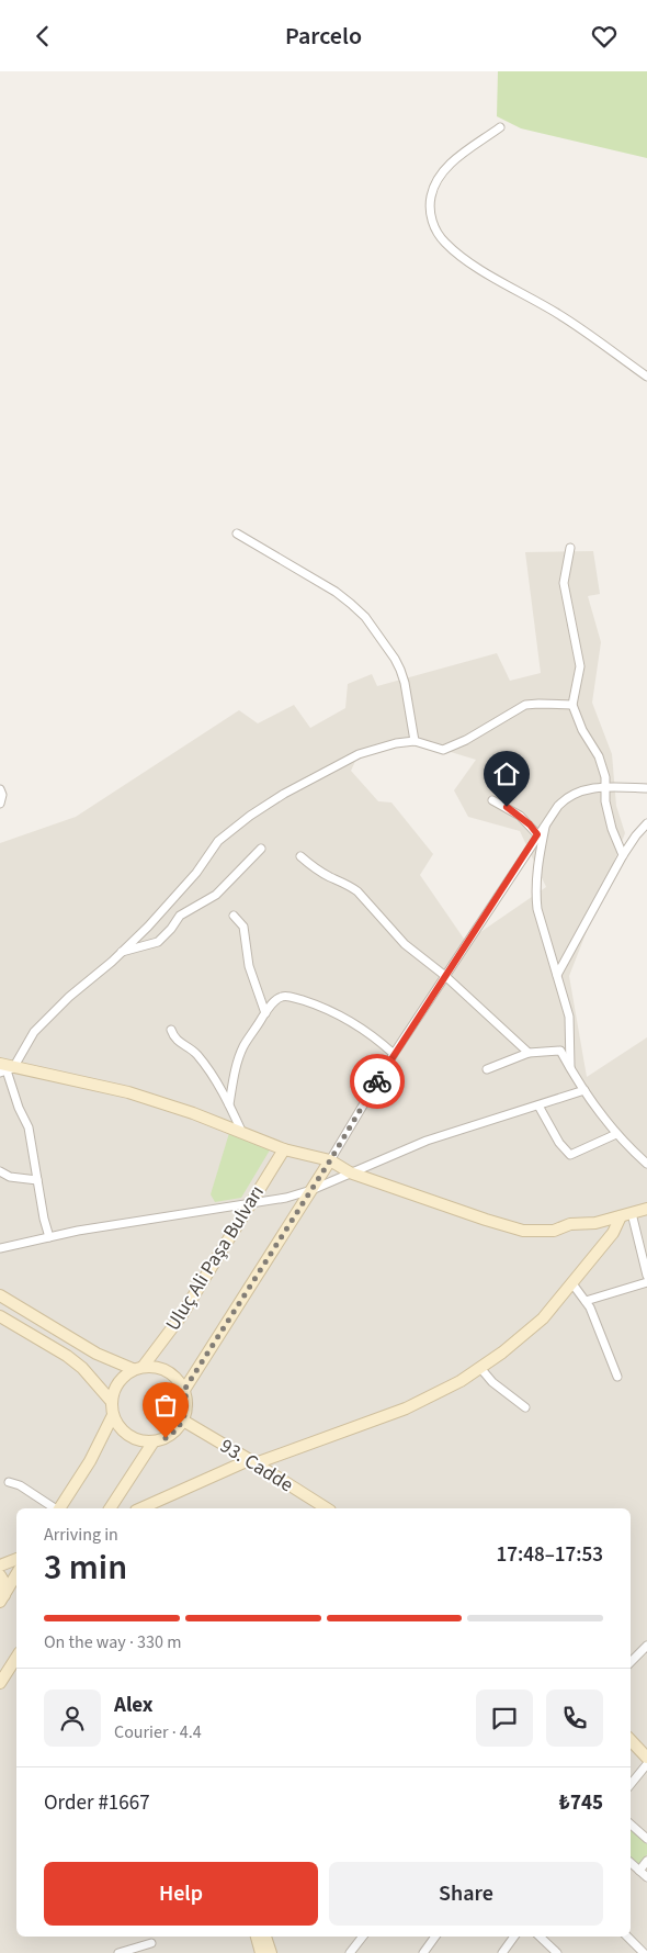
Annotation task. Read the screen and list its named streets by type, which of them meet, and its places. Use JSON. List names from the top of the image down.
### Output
{
  "streets": {
    "street": ["Uluç Ali Paşa Bulvarı", "93. Cadde"]
  },
  "crossings": [
    ["Uluç Ali Paşa Bulvarı", "93. Cadde"]
  ],
  "page": {
    "header": "Parcelo",
    "heading": ["3 min", "Arriving in", "17:48–17:53"],
    "panel": [
      "Alex",
      "Courier · 4.4",
      "Order #1667",
      "₺745"
    ],
    "bar": "On the way · 330 m",
    "buttons": ["Help", "Share"]
  }
}
